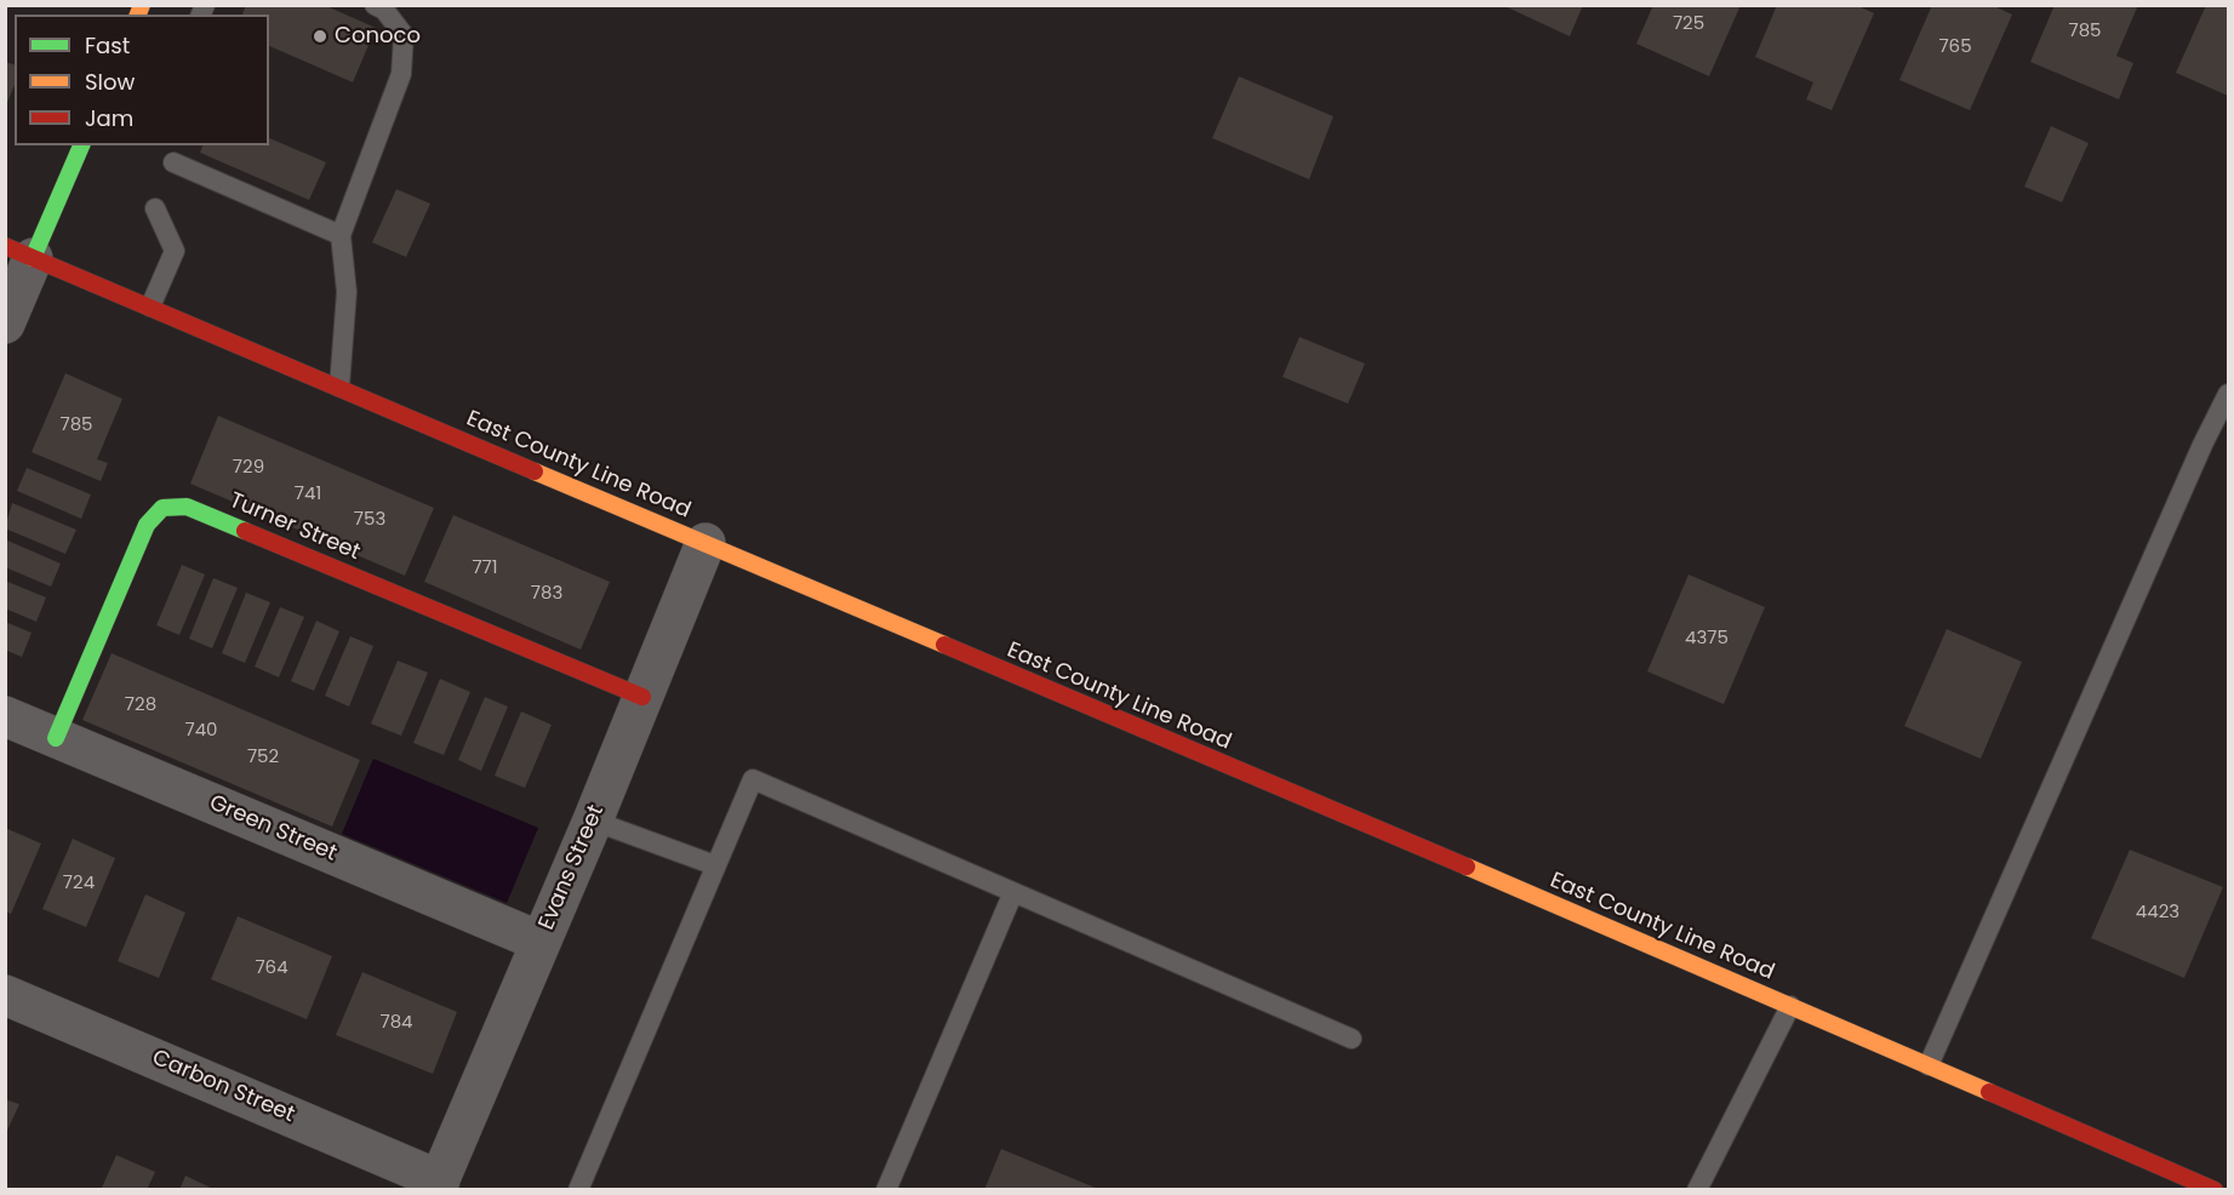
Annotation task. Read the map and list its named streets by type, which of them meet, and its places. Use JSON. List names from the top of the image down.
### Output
{
  "streets": {
    "main road": ["East County Line Road", "Turner Street"],
    "street": ["Green Street", "Evans Street", "Carbon Street"]
  },
  "crossings": [
    ["East County Line Road", "Evans Street"],
    ["Turner Street", "Green Street"],
    ["Turner Street", "Evans Street"],
    ["Green Street", "Evans Street"],
    ["Evans Street", "Carbon Street"]
  ],
  "places": ["Conoco"],
  "house_numbers": [
    "725",
    "785",
    "765",
    "785",
    "729",
    "741",
    "753",
    "771",
    "783",
    "4375",
    "728",
    "740",
    "752",
    "724",
    "4423",
    "764",
    "784"
  ],
  "legend": ["Fast", "Slow", "Jam"]
}
